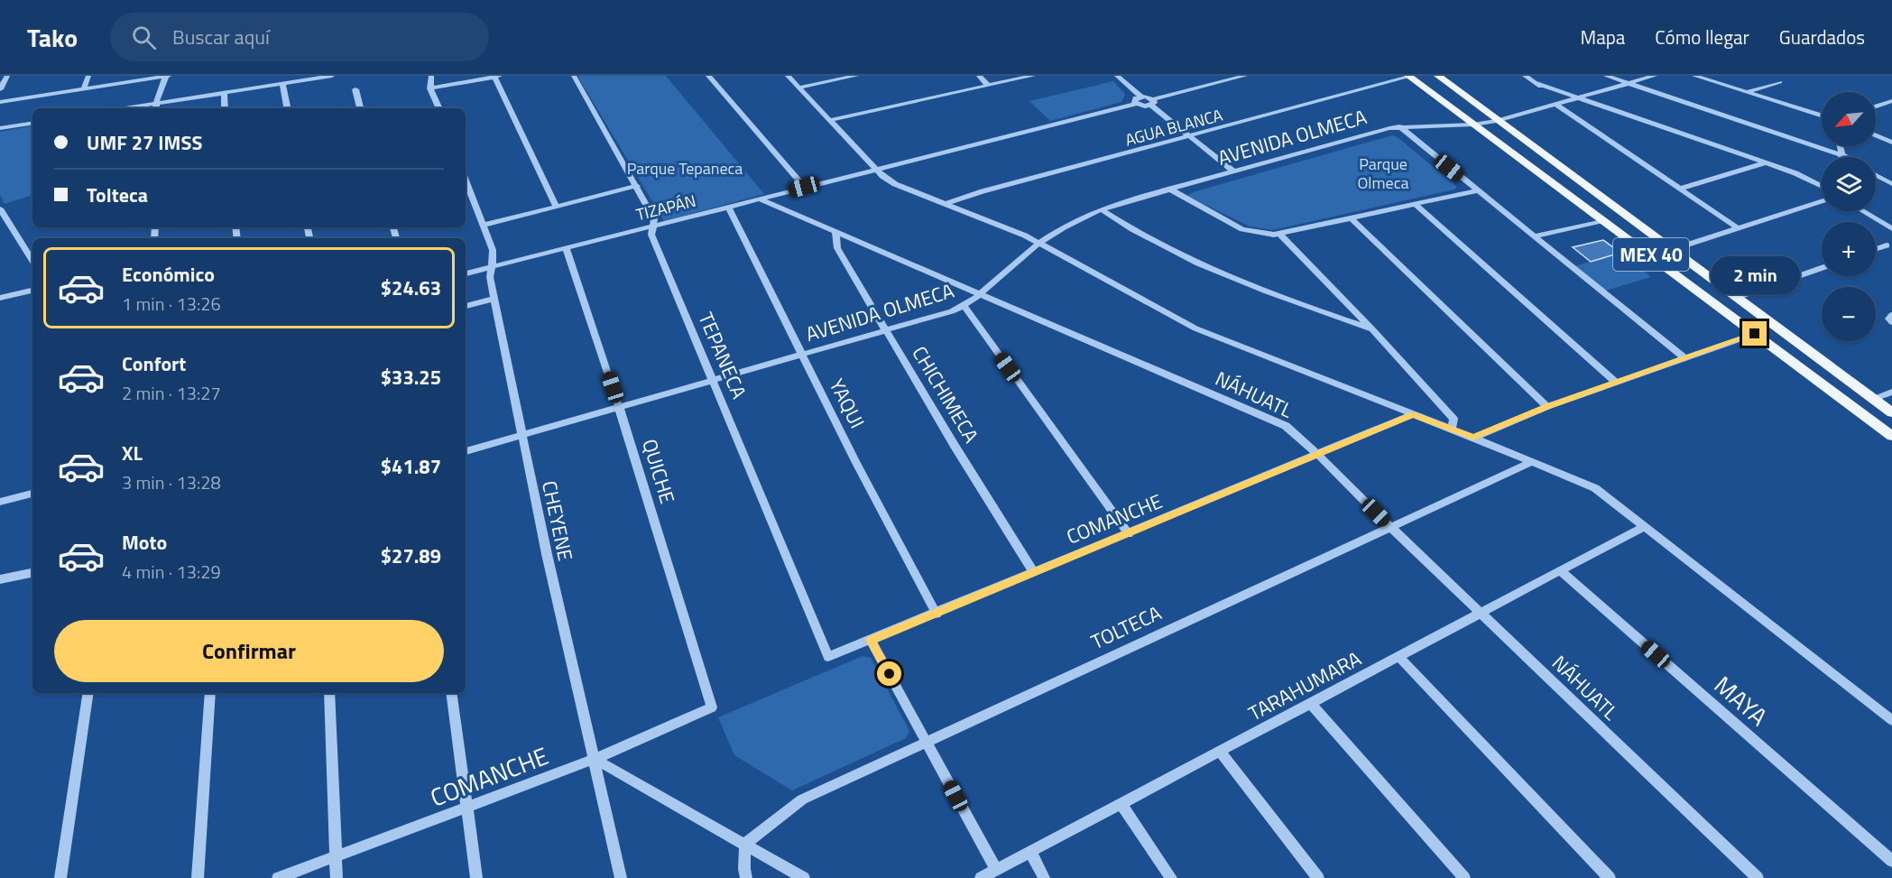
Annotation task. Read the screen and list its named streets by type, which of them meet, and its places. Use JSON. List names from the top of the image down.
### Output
{
  "streets": {
    "main road": ["MEX 40"],
    "street": [
      "AGUA BLANCA",
      "AVENIDA OLMECA",
      "TIZAPÁN",
      "TEPANECA",
      "CHICHIMECA",
      "NÁHUATL",
      "YAQUI",
      "QUICHE",
      "COMANCHE",
      "CHEYENE",
      "TOLTECA",
      "TARAHUMARA",
      "MAYA"
    ]
  },
  "crossings": [
    ["AGUA BLANCA", "MEX 40"],
    ["AVENIDA OLMECA", "MEX 40"],
    ["AVENIDA OLMECA", "TEPANECA"],
    ["AVENIDA OLMECA", "CHICHIMECA"],
    ["AVENIDA OLMECA", "NÁHUATL"],
    ["AVENIDA OLMECA", "YAQUI"],
    ["AVENIDA OLMECA", "QUICHE"],
    ["AVENIDA OLMECA", "CHEYENE"],
    ["TIZAPÁN", "TEPANECA"],
    ["TIZAPÁN", "NÁHUATL"],
    ["TIZAPÁN", "YAQUI"],
    ["TIZAPÁN", "QUICHE"],
    ["TIZAPÁN", "CHEYENE"],
    ["TEPANECA", "COMANCHE"],
    ["CHICHIMECA", "NÁHUATL"],
    ["CHICHIMECA", "COMANCHE"],
    ["NÁHUATL", "COMANCHE"],
    ["NÁHUATL", "TOLTECA"],
    ["NÁHUATL", "TARAHUMARA"],
    ["YAQUI", "COMANCHE"],
    ["QUICHE", "COMANCHE"],
    ["COMANCHE", "CHEYENE"],
    ["TARAHUMARA", "MAYA"]
  ],
  "parks": ["Parque Olmeca", "Parque Tepaneca"],
  "north": "bottom left",
  "page": {
    "header": "Tako",
    "search": "Buscar aquí",
    "nav": ["Mapa", "Cómo llegar", "Guardados"],
    "map_buttons": ["+", "−"],
    "banner": ["UMF 27 IMSS", "Tolteca"],
    "list": [
      {
        "name": "Económico",
        "note": "1 min · 13:26",
        "value": "$24.63"
      },
      {
        "name": "Confort",
        "note": "2 min · 13:27",
        "value": "$33.25"
      },
      {
        "name": "XL",
        "note": "3 min · 13:28",
        "value": "$41.87"
      },
      {
        "name": "Moto",
        "note": "4 min · 13:29",
        "value": "$27.89"
      }
    ],
    "bubble": "2 min",
    "buttons": "Confirmar"
  }
}
